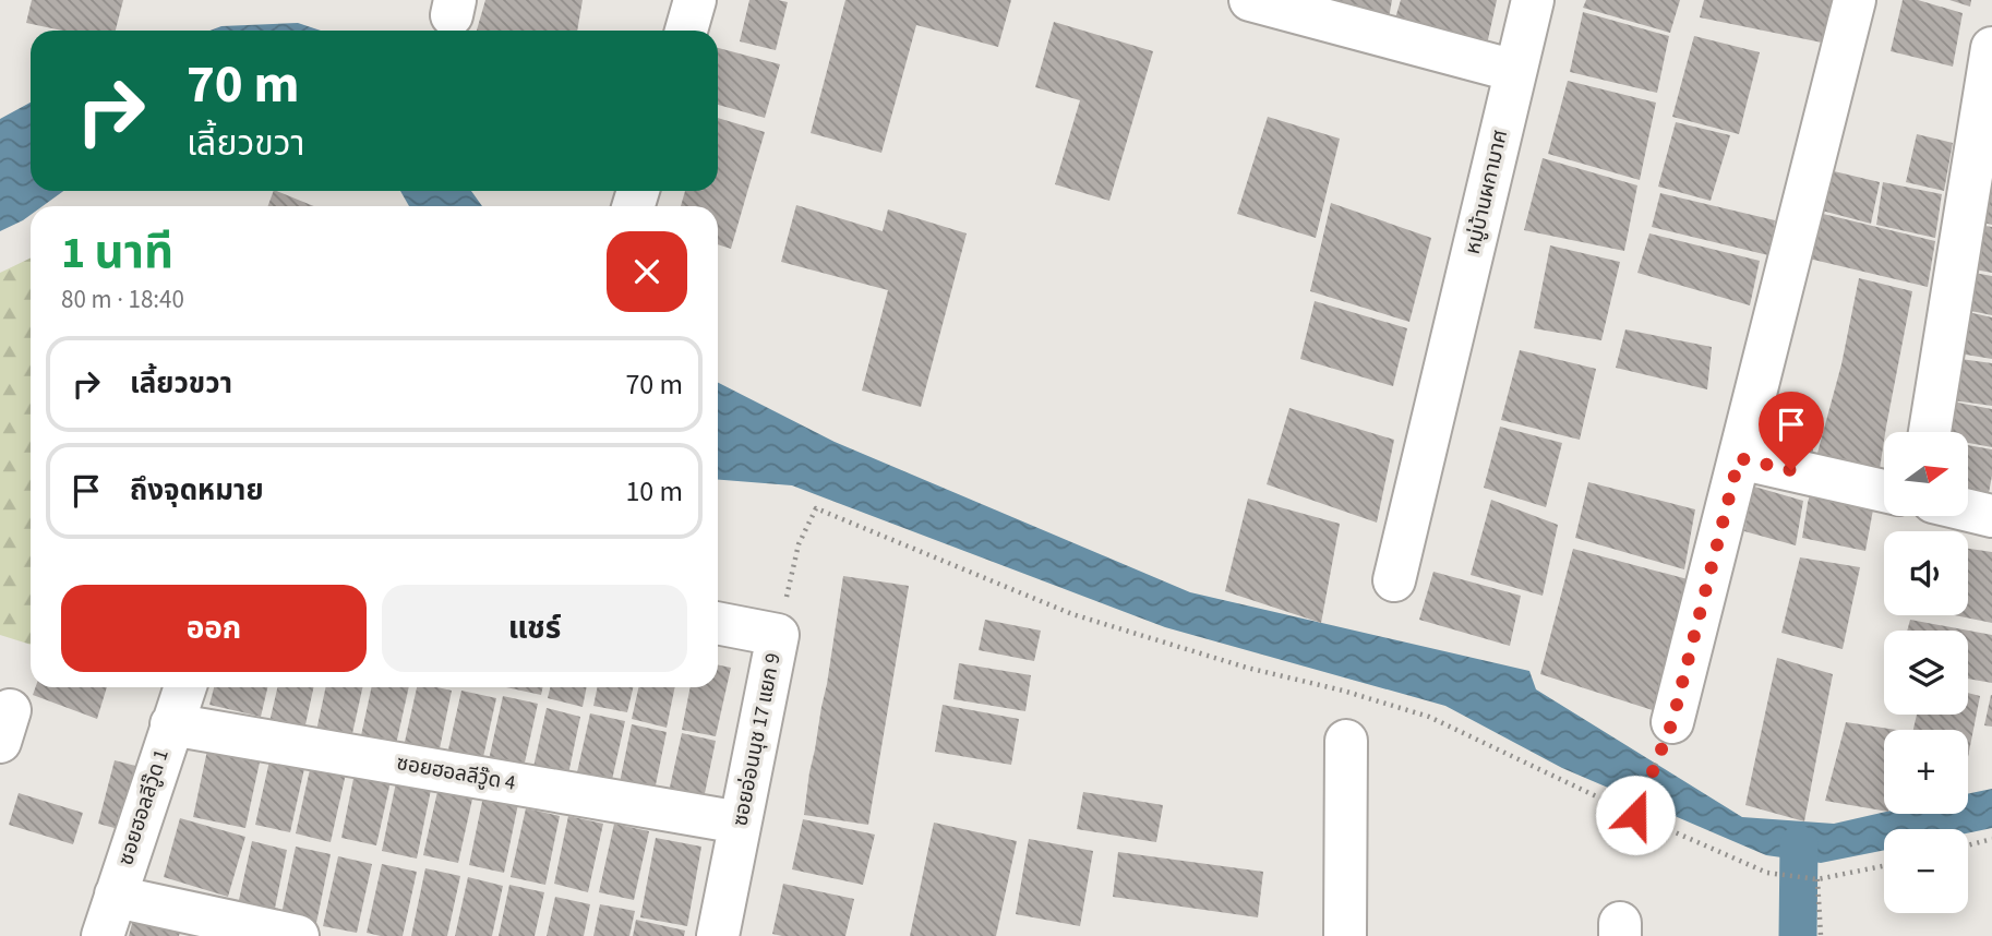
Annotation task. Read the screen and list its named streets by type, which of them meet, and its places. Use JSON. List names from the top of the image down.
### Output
{
  "streets": {
    "street": [
      "หมู่บ้านผกามาศ",
      "ซอยอ่อนนุช 17 แยก 9",
      "ซอยฮอลลีวู๊ด 4",
      "ซอยฮอลลีวู๊ด 1"
    ]
  },
  "crossings": [
    ["ซอยอ่อนนุช 17 แยก 9", "ซอยฮอลลีวู๊ด 4"],
    ["ซอยฮอลลีวู๊ด 4", "ซอยฮอลลีวู๊ด 1"]
  ],
  "north": "right",
  "page": {
    "turn": ["70 m", "เลี้ยวขวา"],
    "heading": ["1 นาที", "80 m · 18:40"],
    "list": [
      {
        "name": "เลี้ยวขวา",
        "value": "70 m"
      },
      {
        "name": "ถึงจุดหมาย",
        "value": "10 m"
      }
    ],
    "map_buttons": ["+", "−"],
    "buttons": ["ออก", "แชร์"]
  }
}
